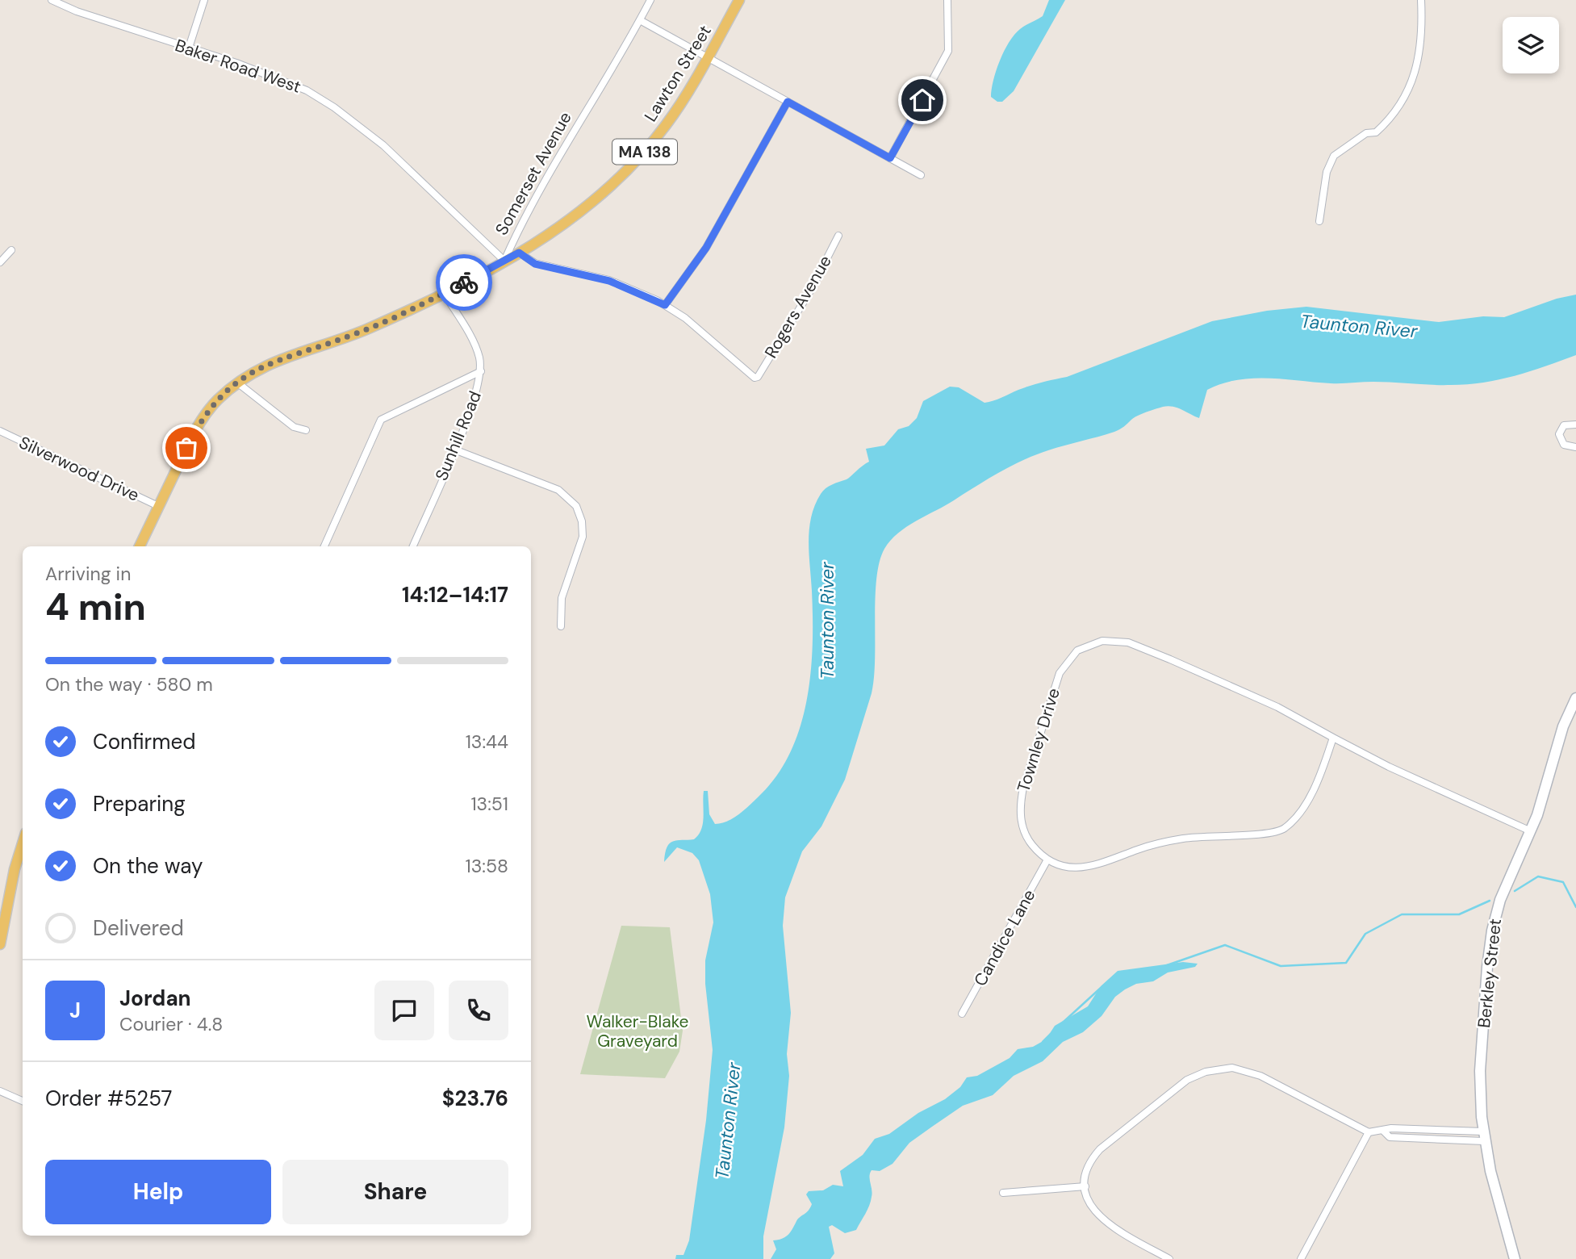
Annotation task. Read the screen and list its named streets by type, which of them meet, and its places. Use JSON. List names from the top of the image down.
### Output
{
  "streets": {
    "main road": [
      "Lawton Street",
      "MA 138",
      "Somerset Avenue",
      "Berkley Street"
    ],
    "street": [
      "Baker Road West",
      "Rogers Avenue",
      "Sunhill Road",
      "Silverwood Drive",
      "Townley Drive",
      "Candice Lane"
    ]
  },
  "crossings": [
    ["Baker Road West", "Lawton Street"],
    ["Baker Road West", "Somerset Avenue"],
    ["Lawton Street", "Somerset Avenue"],
    ["Somerset Avenue", "Sunhill Road"],
    ["Somerset Avenue", "Silverwood Drive"],
    ["Townley Drive", "Candice Lane"],
    ["Townley Drive", "Berkley Street"]
  ],
  "water": ["Taunton River"],
  "parks": ["Walker-Blake Graveyard"],
  "page": {
    "heading": ["4 min", "Arriving in", "14:12–14:17"],
    "panel": [
      "Jordan",
      "Courier · 4.8",
      "Order #5257",
      "$23.76"
    ],
    "bar": "On the way · 580 m",
    "list": [
      ["Confirmed", "13:44"],
      ["Preparing", "13:51"],
      ["On the way", "13:58"],
      "Delivered"
    ],
    "round": "J",
    "buttons": ["Help", "Share"]
  }
}
